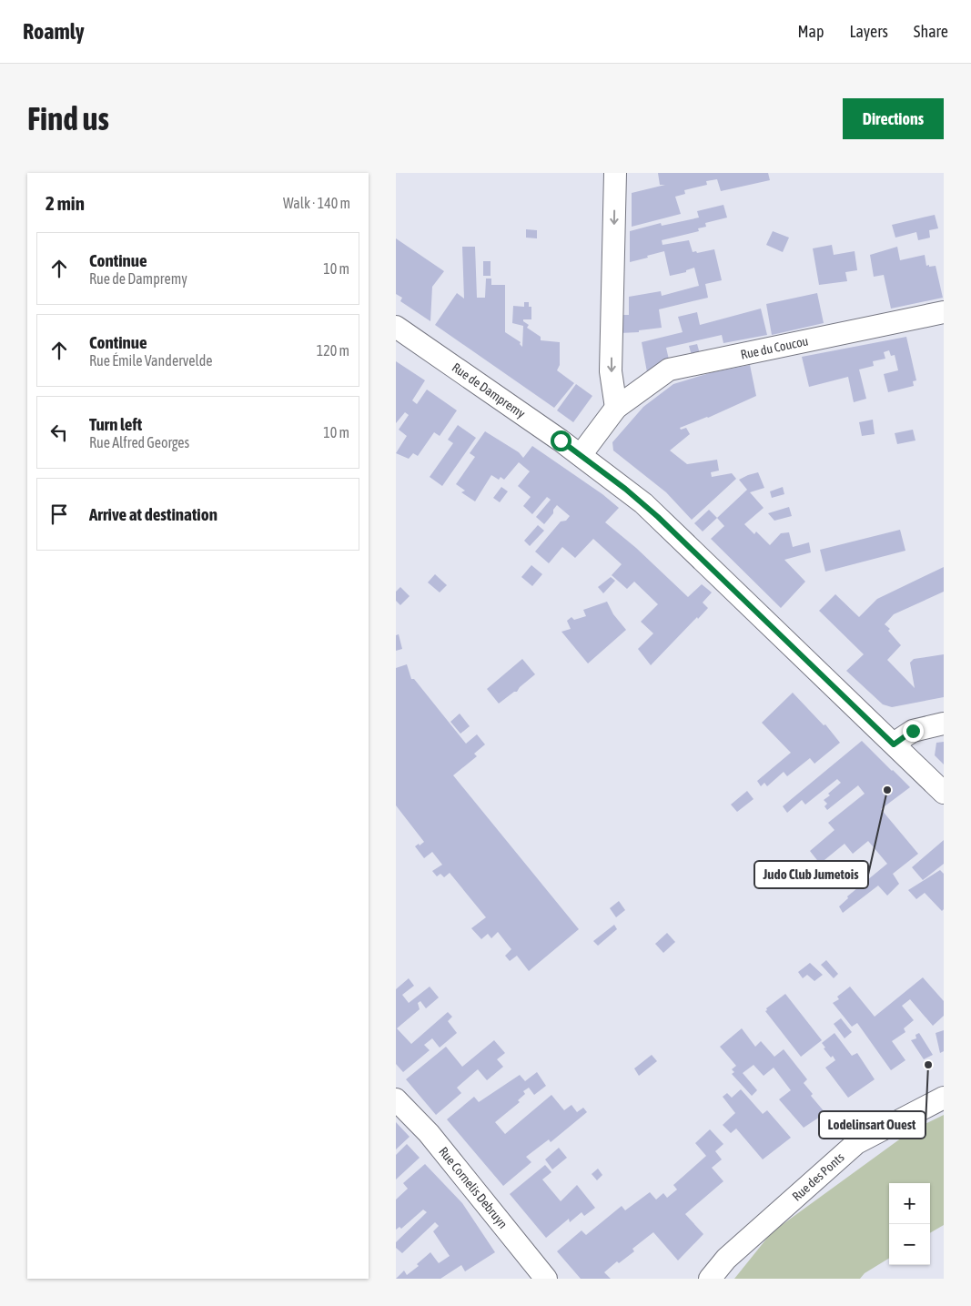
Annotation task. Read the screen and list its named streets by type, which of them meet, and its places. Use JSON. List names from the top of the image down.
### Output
{
  "streets": {
    "street": [
      "Rue du Coucou",
      "Rue de Dampremy",
      "Rue des Ponts",
      "Rue Cornelis Debruyn"
    ]
  },
  "crossings": [
    ["Rue du Coucou", "Rue de Dampremy"]
  ],
  "places": ["Judo Club Jumetois", "Lodelinsart Ouest"],
  "page": {
    "header": "Roamly",
    "nav": ["Map", "Layers", "Share"],
    "buttons": "Directions",
    "title": "Find us",
    "heading": ["2 min", "Walk · 140 m"],
    "list": [
      ["Continue", "Rue de Dampremy", "10 m"],
      ["Continue", "Rue Émile Vandervelde", "120 m"],
      ["Turn left", "Rue Alfred Georges", "10 m"],
      "Arrive at destination"
    ],
    "map_buttons": ["+", "−"]
  }
}
